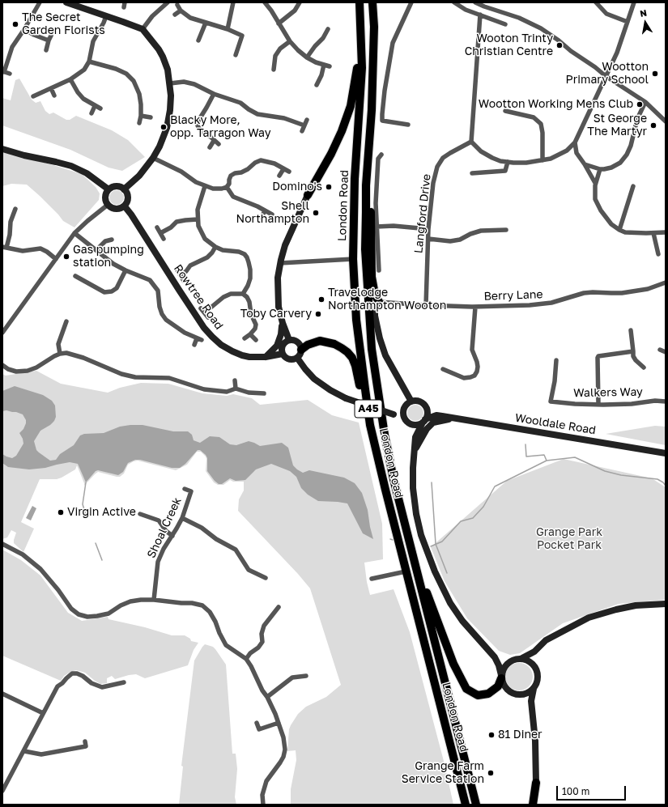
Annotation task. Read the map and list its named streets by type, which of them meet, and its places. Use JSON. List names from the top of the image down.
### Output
{
  "streets": {
    "highway": ["London Road", "A45"],
    "street": [
      "Langford Drive",
      "Berry Lane",
      "Rowtree Road",
      "Walkers Way",
      "Wooldale Road",
      "Shoal Creek"
    ]
  },
  "crossings": [
    ["London Road", "A45"],
    ["Langford Drive", "Berry Lane"]
  ],
  "parks": ["Grange Park Pocket Park"],
  "places": [
    "The Secret Garden Florists",
    "Wooton Trinty Christian Centre",
    "Wootton Primary School",
    "Wootton Working Mens Club",
    "St George The Martyr",
    "Blacky More, opp. Tarragon Way",
    "Domino's",
    "Shell Northampton",
    "Gas pumping station",
    "Travelodge Northampton Wooton",
    "Toby Carvery",
    "Virgin Active",
    "81 Diner",
    "Grange Farm Service Station"
  ],
  "scale_bar": "100 m",
  "north": "top"
}
